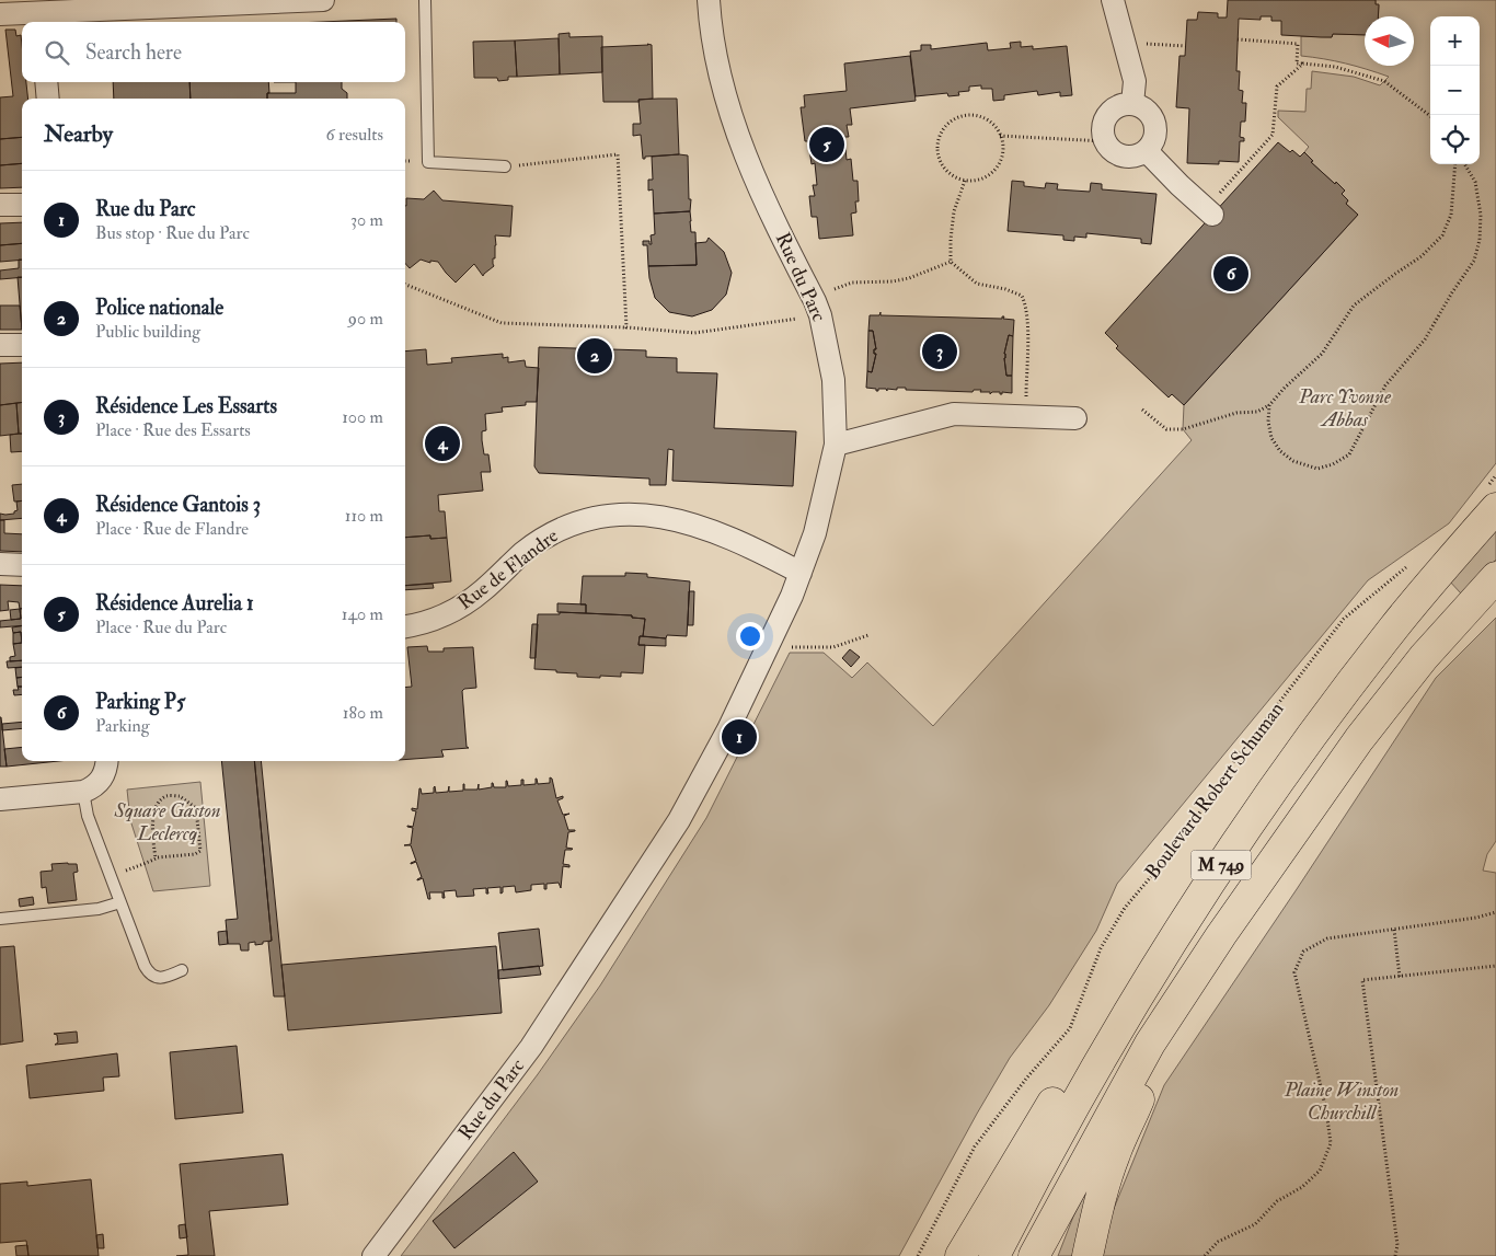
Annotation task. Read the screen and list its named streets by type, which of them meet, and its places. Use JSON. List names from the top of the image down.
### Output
{
  "streets": {
    "highway": ["M 749"],
    "street": ["Rue du Parc", "Rue de Flandre"],
    "path": ["Boulevard Robert Schuman"]
  },
  "crossings": [
    ["Rue du Parc", "Rue de Flandre"]
  ],
  "parks": ["Parc Yvonne Abbas", "Square Gaston Leclercq", "Plaine Winston Churchill"],
  "north": "left",
  "page": {
    "map_buttons": ["+", "−"],
    "search": "Search here",
    "heading": ["Nearby", "6 results"],
    "pins": [
      "5",
      "6",
      "3",
      "2",
      "4",
      "1"
    ],
    "list": [
      {
        "mark": "1",
        "name": "Rue du Parc",
        "note": "Bus stop · Rue du Parc",
        "value": "30 m"
      },
      {
        "mark": "2",
        "name": "Police nationale",
        "note": "Public building",
        "value": "90 m"
      },
      {
        "mark": "3",
        "name": "Résidence Les Essarts",
        "note": "Place · Rue des Essarts",
        "value": "100 m"
      },
      {
        "mark": "4",
        "name": "Résidence Gantois 3",
        "note": "Place · Rue de Flandre",
        "value": "110 m"
      },
      {
        "mark": "5",
        "name": "Résidence Aurelia 1",
        "note": "Place · Rue du Parc",
        "value": "140 m"
      },
      {
        "mark": "6",
        "name": "Parking P5",
        "note": "Parking",
        "value": "180 m"
      }
    ]
  }
}
